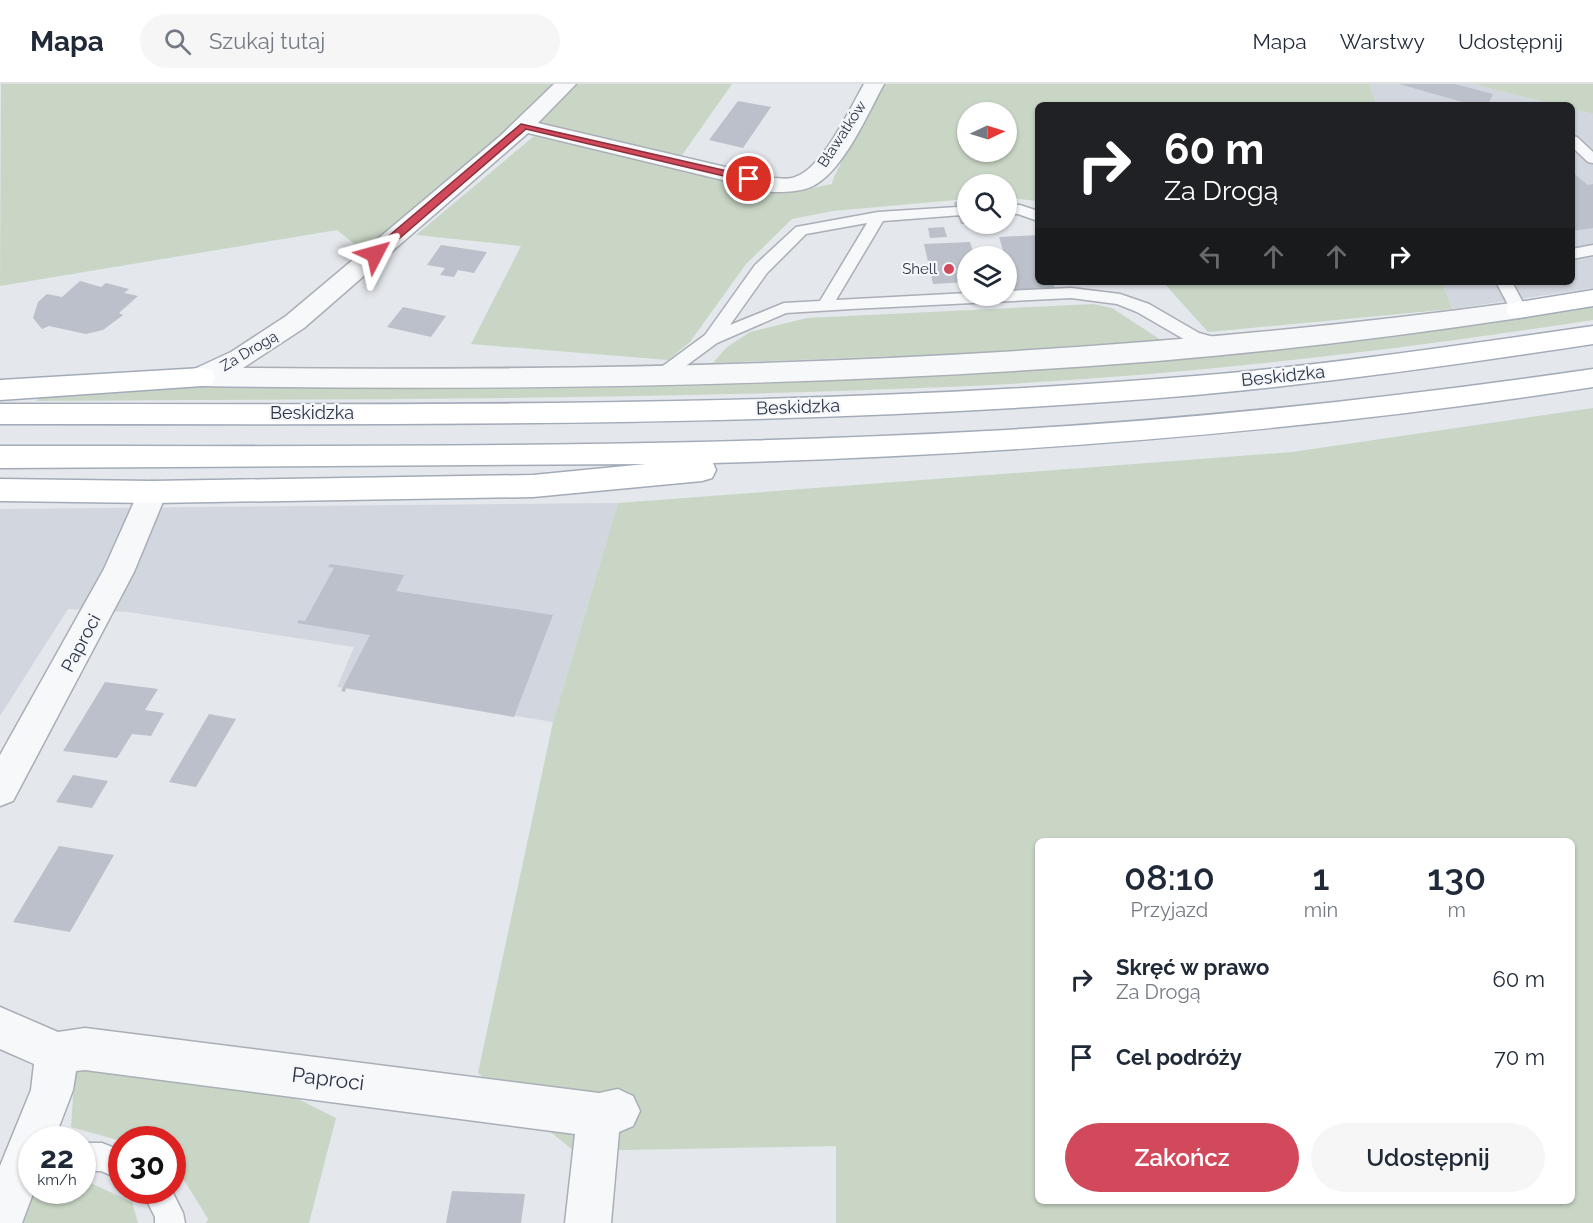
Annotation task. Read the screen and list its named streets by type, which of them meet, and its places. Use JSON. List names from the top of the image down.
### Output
{
  "streets": {
    "main road": ["Beskidzka"],
    "street": ["Bławatków", "Za Drogą", "Paproci"]
  },
  "crossings": [
    ["Bławatków", "Za Drogą"]
  ],
  "places": ["Shell"],
  "north": "right",
  "page": {
    "header": "Mapa",
    "search": "Szukaj tutaj",
    "nav": ["Mapa", "Warstwy", "Udostępnij"],
    "turn": ["60 m", "Za Drogą"],
    "eta": [
      "08:10",
      "Przyjazd",
      "1",
      "min",
      "130",
      "m"
    ],
    "list": [
      {
        "name": "Skręć w prawo",
        "note": "Za Drogą",
        "value": "60 m"
      },
      {
        "name": "Cel podróży",
        "value": "70 m"
      }
    ],
    "buttons": ["Zakończ", "Udostępnij"],
    "speed": "22 km/h",
    "limit": "30"
  }
}
